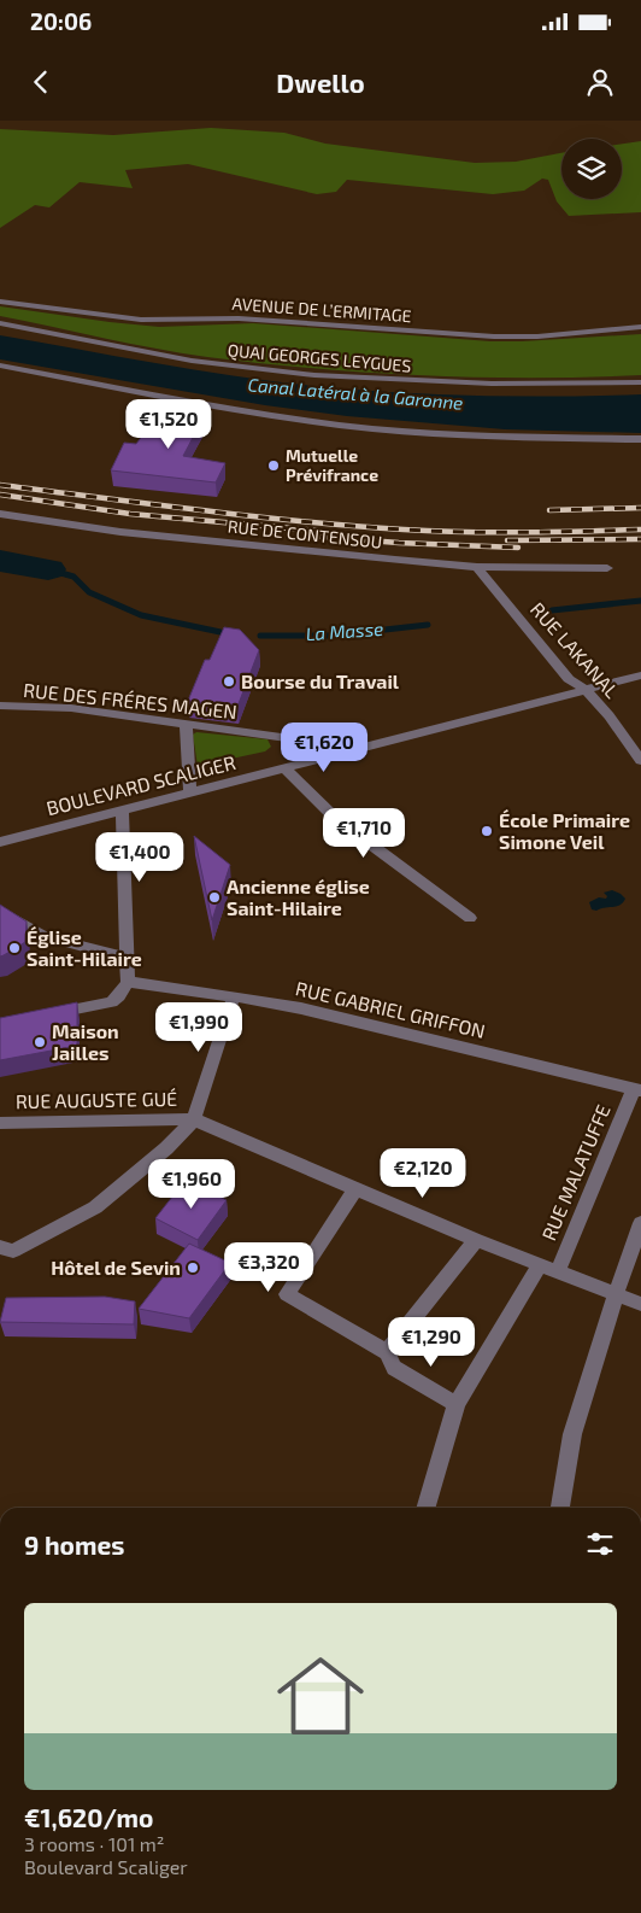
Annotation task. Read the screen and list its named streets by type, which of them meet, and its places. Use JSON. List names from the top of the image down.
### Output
{
  "streets": {
    "street": [
      "AVENUE DE L’ERMITAGE",
      "QUAI GEORGES LEYGUES",
      "RUE DE CONTENSOU",
      "RUE LAKANAL",
      "RUE DES FRÉRES MAGEN",
      "BOULEVARD SCALIGER",
      "RUE GABRIEL GRIFFON",
      "RUE AUGUSTE GUÉ",
      "RUE MALATUFFE"
    ]
  },
  "crossings": [
    ["RUE DE CONTENSOU", "RUE LAKANAL"],
    ["RUE LAKANAL", "BOULEVARD SCALIGER"],
    ["RUE DES FRÉRES MAGEN", "BOULEVARD SCALIGER"],
    ["RUE GABRIEL GRIFFON", "RUE MALATUFFE"]
  ],
  "water": ["Canal Latéral à la Garonne", "La Masse"],
  "places": [
    "Mutuelle Prévifrance",
    "Bourse du Travail",
    "École Primaire Simone Veil",
    "Ancienne église Saint-Hilaire",
    "Église Saint-Hilaire",
    "Maison Jailles",
    "Hôtel de Sevin"
  ],
  "page": {
    "status": "20:06",
    "header": "Dwello",
    "price": [
      "€1,520",
      "€1,620",
      "€1,710",
      "€1,400",
      "€1,990",
      "€2,120",
      "€1,960",
      "€3,320",
      "€1,290"
    ],
    "heading": "9 homes",
    "list": [
      {
        "name": "€1,620/mo",
        "note": "3 rooms · 101 m² · Boulevard Scaliger"
      }
    ]
  }
}
